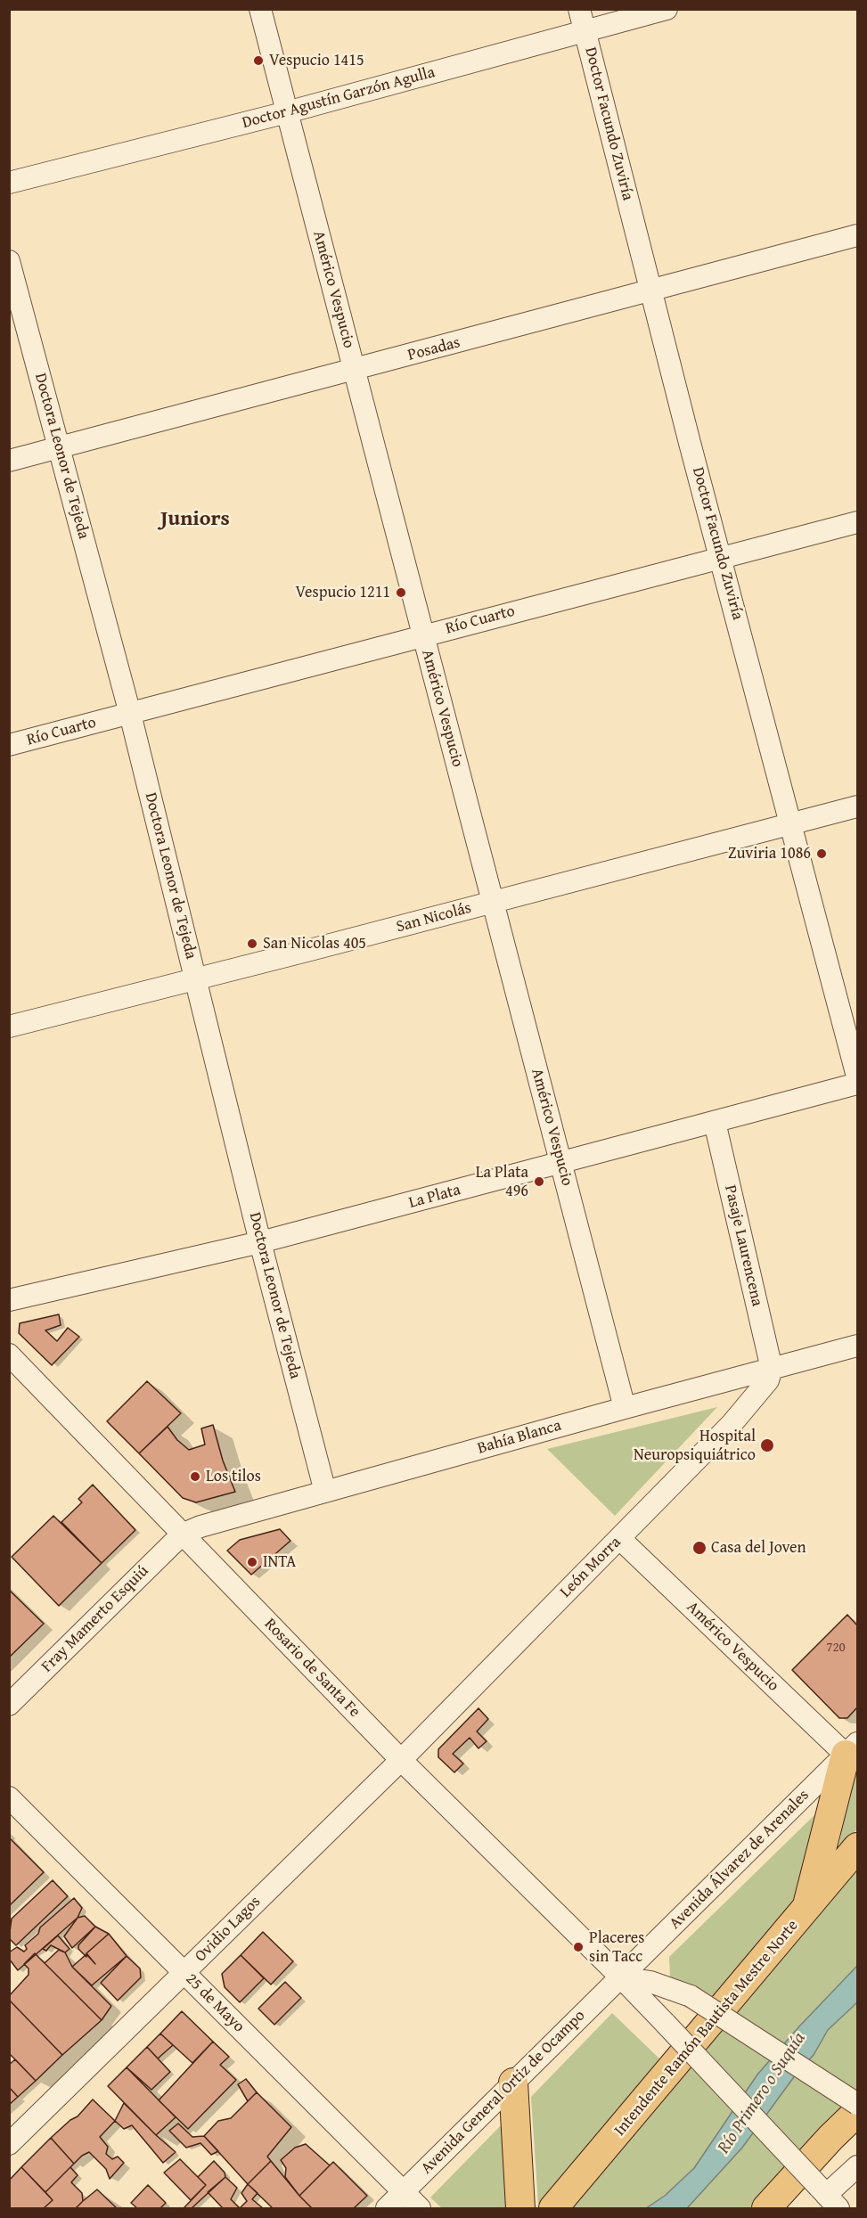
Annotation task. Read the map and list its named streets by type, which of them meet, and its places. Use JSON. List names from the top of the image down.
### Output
{
  "streets": {
    "main road": ["Intendente Ramón Bautista Mestre Norte"],
    "street": [
      "Doctor Agustín Garzón Agulla",
      "Doctor Facundo Zuviría",
      "Américo Vespucio",
      "Posadas",
      "Doctora Leonor de Tejeda",
      "Río Cuarto",
      "San Nicolás",
      "La Plata",
      "Pasaje Laurencena",
      "Bahía Blanca",
      "León Morra",
      "Fray Mamerto Esquiú",
      "Rosario de Santa Fe",
      "Avenida Álvarez de Arenales",
      "Ovidio Lagos",
      "25 de Mayo",
      "Avenida General Ortiz de Ocampo"
    ]
  },
  "crossings": [
    ["Doctor Agustín Garzón Agulla", "Doctor Facundo Zuviría"],
    ["Doctor Agustín Garzón Agulla", "Américo Vespucio"],
    ["Doctor Facundo Zuviría", "Posadas"],
    ["Doctor Facundo Zuviría", "Río Cuarto"],
    ["Doctor Facundo Zuviría", "San Nicolás"],
    ["Américo Vespucio", "Posadas"],
    ["Américo Vespucio", "Río Cuarto"],
    ["Américo Vespucio", "San Nicolás"],
    ["Américo Vespucio", "La Plata"],
    ["Américo Vespucio", "Bahía Blanca"],
    ["Américo Vespucio", "León Morra"],
    ["Américo Vespucio", "Avenida Álvarez de Arenales"],
    ["Posadas", "Doctora Leonor de Tejeda"],
    ["Doctora Leonor de Tejeda", "Río Cuarto"],
    ["Doctora Leonor de Tejeda", "San Nicolás"],
    ["Doctora Leonor de Tejeda", "La Plata"],
    ["Doctora Leonor de Tejeda", "Bahía Blanca"],
    ["La Plata", "Pasaje Laurencena"],
    ["Pasaje Laurencena", "Bahía Blanca"],
    ["Pasaje Laurencena", "León Morra"],
    ["Bahía Blanca", "León Morra"],
    ["Bahía Blanca", "Fray Mamerto Esquiú"],
    ["Bahía Blanca", "Rosario de Santa Fe"],
    ["León Morra", "Rosario de Santa Fe"],
    ["León Morra", "Ovidio Lagos"],
    ["Fray Mamerto Esquiú", "Rosario de Santa Fe"],
    ["Rosario de Santa Fe", "Avenida Álvarez de Arenales"],
    ["Rosario de Santa Fe", "Ovidio Lagos"],
    ["Rosario de Santa Fe", "Avenida General Ortiz de Ocampo"],
    ["Avenida Álvarez de Arenales", "Avenida General Ortiz de Ocampo"],
    ["Ovidio Lagos", "25 de Mayo"],
    ["25 de Mayo", "Avenida General Ortiz de Ocampo"]
  ],
  "districts": ["Juniors"],
  "water": ["Río Primero o Suquía"],
  "places": [
    "Vespucio 1415",
    "Vespucio 1211",
    "Zuviria 1086",
    "San Nicolas 405",
    "La Plata 496",
    "Hospital Neuropsiquiátrico",
    "Los tilos",
    "Casa del Joven",
    "INTA",
    "Placeres sin Tacc"
  ],
  "house_numbers": ["720"]
}
